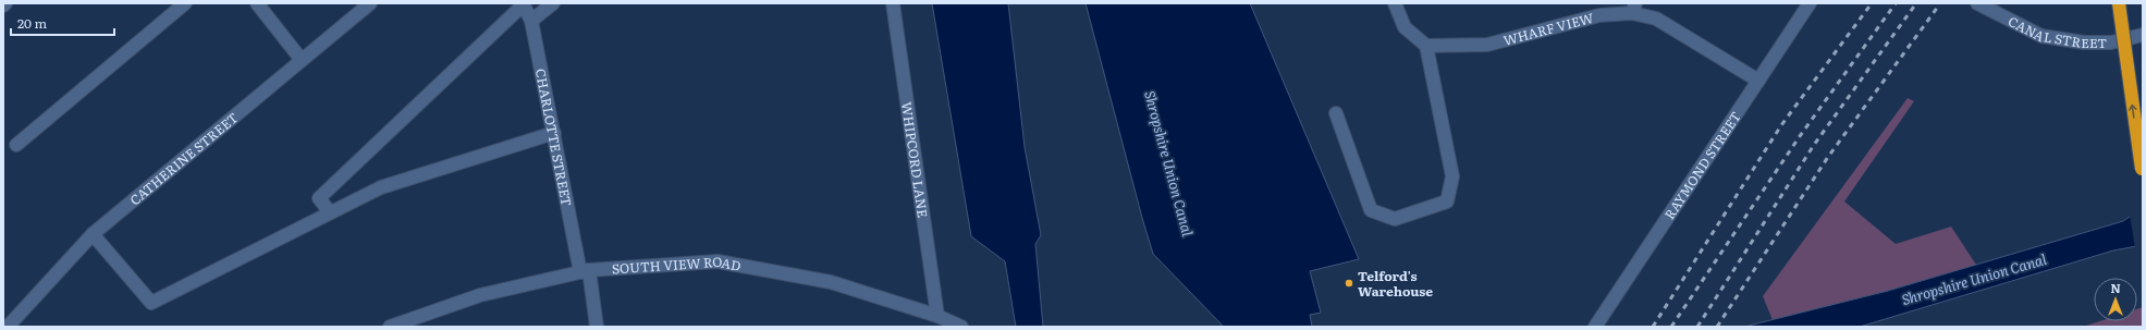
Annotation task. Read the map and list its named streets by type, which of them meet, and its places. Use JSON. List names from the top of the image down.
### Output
{
  "streets": {
    "street": [
      "WHARF VIEW",
      "CANAL STREET",
      "CHARLOTTE STREET",
      "CATHERINE STREET",
      "WHIPCORD LANE",
      "RAYMOND STREET",
      "SOUTH VIEW ROAD"
    ]
  },
  "crossings": [
    ["WHARF VIEW", "RAYMOND STREET"],
    ["CHARLOTTE STREET", "SOUTH VIEW ROAD"],
    ["WHIPCORD LANE", "SOUTH VIEW ROAD"]
  ],
  "water": ["Shropshire Union Canal"],
  "places": ["Telford's Warehouse"],
  "scale_bar": "20 m",
  "north": "top"
}
